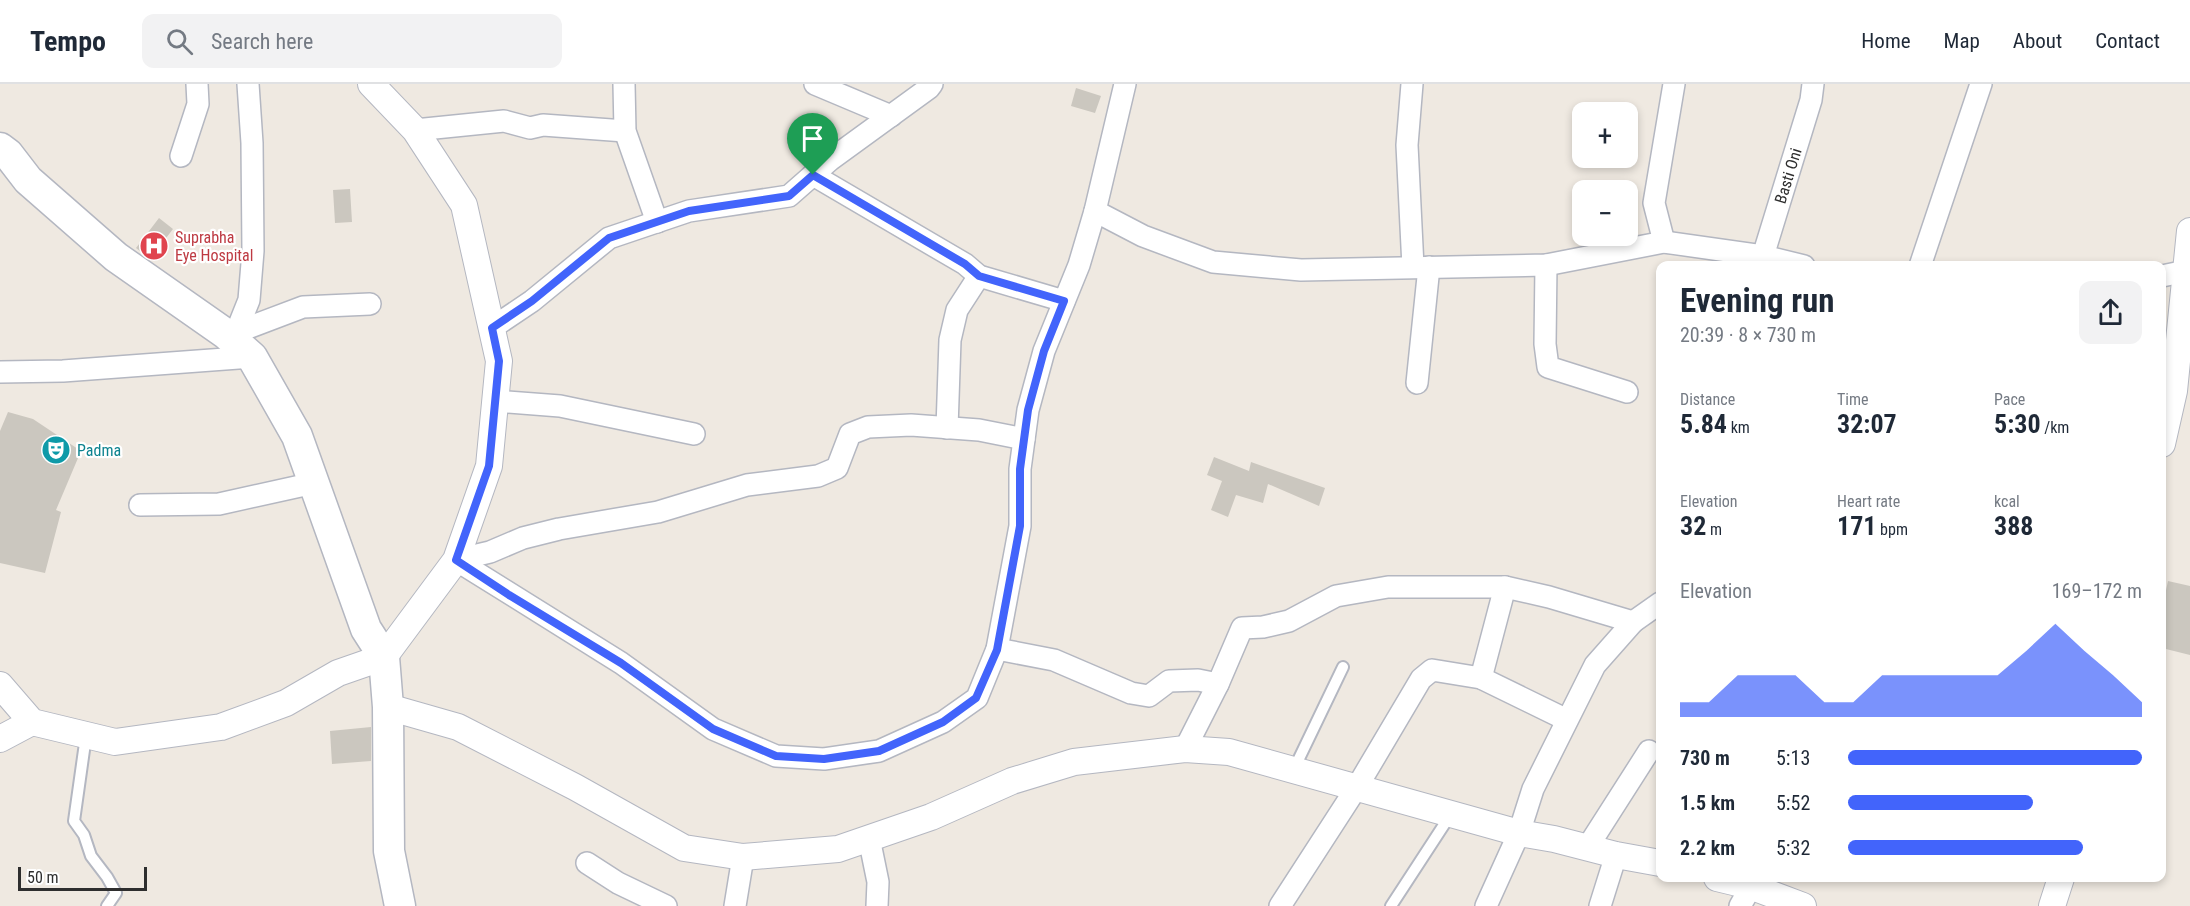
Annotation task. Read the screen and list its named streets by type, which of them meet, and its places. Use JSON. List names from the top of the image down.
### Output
{
  "streets": {
    "street": ["Basti Oni"]
  },
  "places": {
    "hospital": ["Suprabha Eye Hospital"],
    "theatre": ["Padma"]
  },
  "scale_bar": "50 m",
  "page": {
    "header": "Tempo",
    "search": "Search here",
    "nav": [
      "Home",
      "Map",
      "About",
      "Contact"
    ],
    "map_buttons": ["+", "−"],
    "heading": ["Evening run", "20:39 · 8 × 730 m"],
    "stats": [
      ["Distance", "5.84 km"],
      ["Time", "32:07"],
      ["Pace", "5:30 /km"],
      ["Elevation", "32 m"],
      ["Heart rate", "171 bpm"],
      ["kcal", "388"]
    ],
    "chart": ["Elevation", "169–172 m"],
    "list": [
      {
        "name": "730 m",
        "note": "5:13"
      },
      {
        "name": "1.5 km",
        "note": "5:52"
      },
      {
        "name": "2.2 km",
        "note": "5:32"
      }
    ],
    "scale": "50 m"
  }
}
